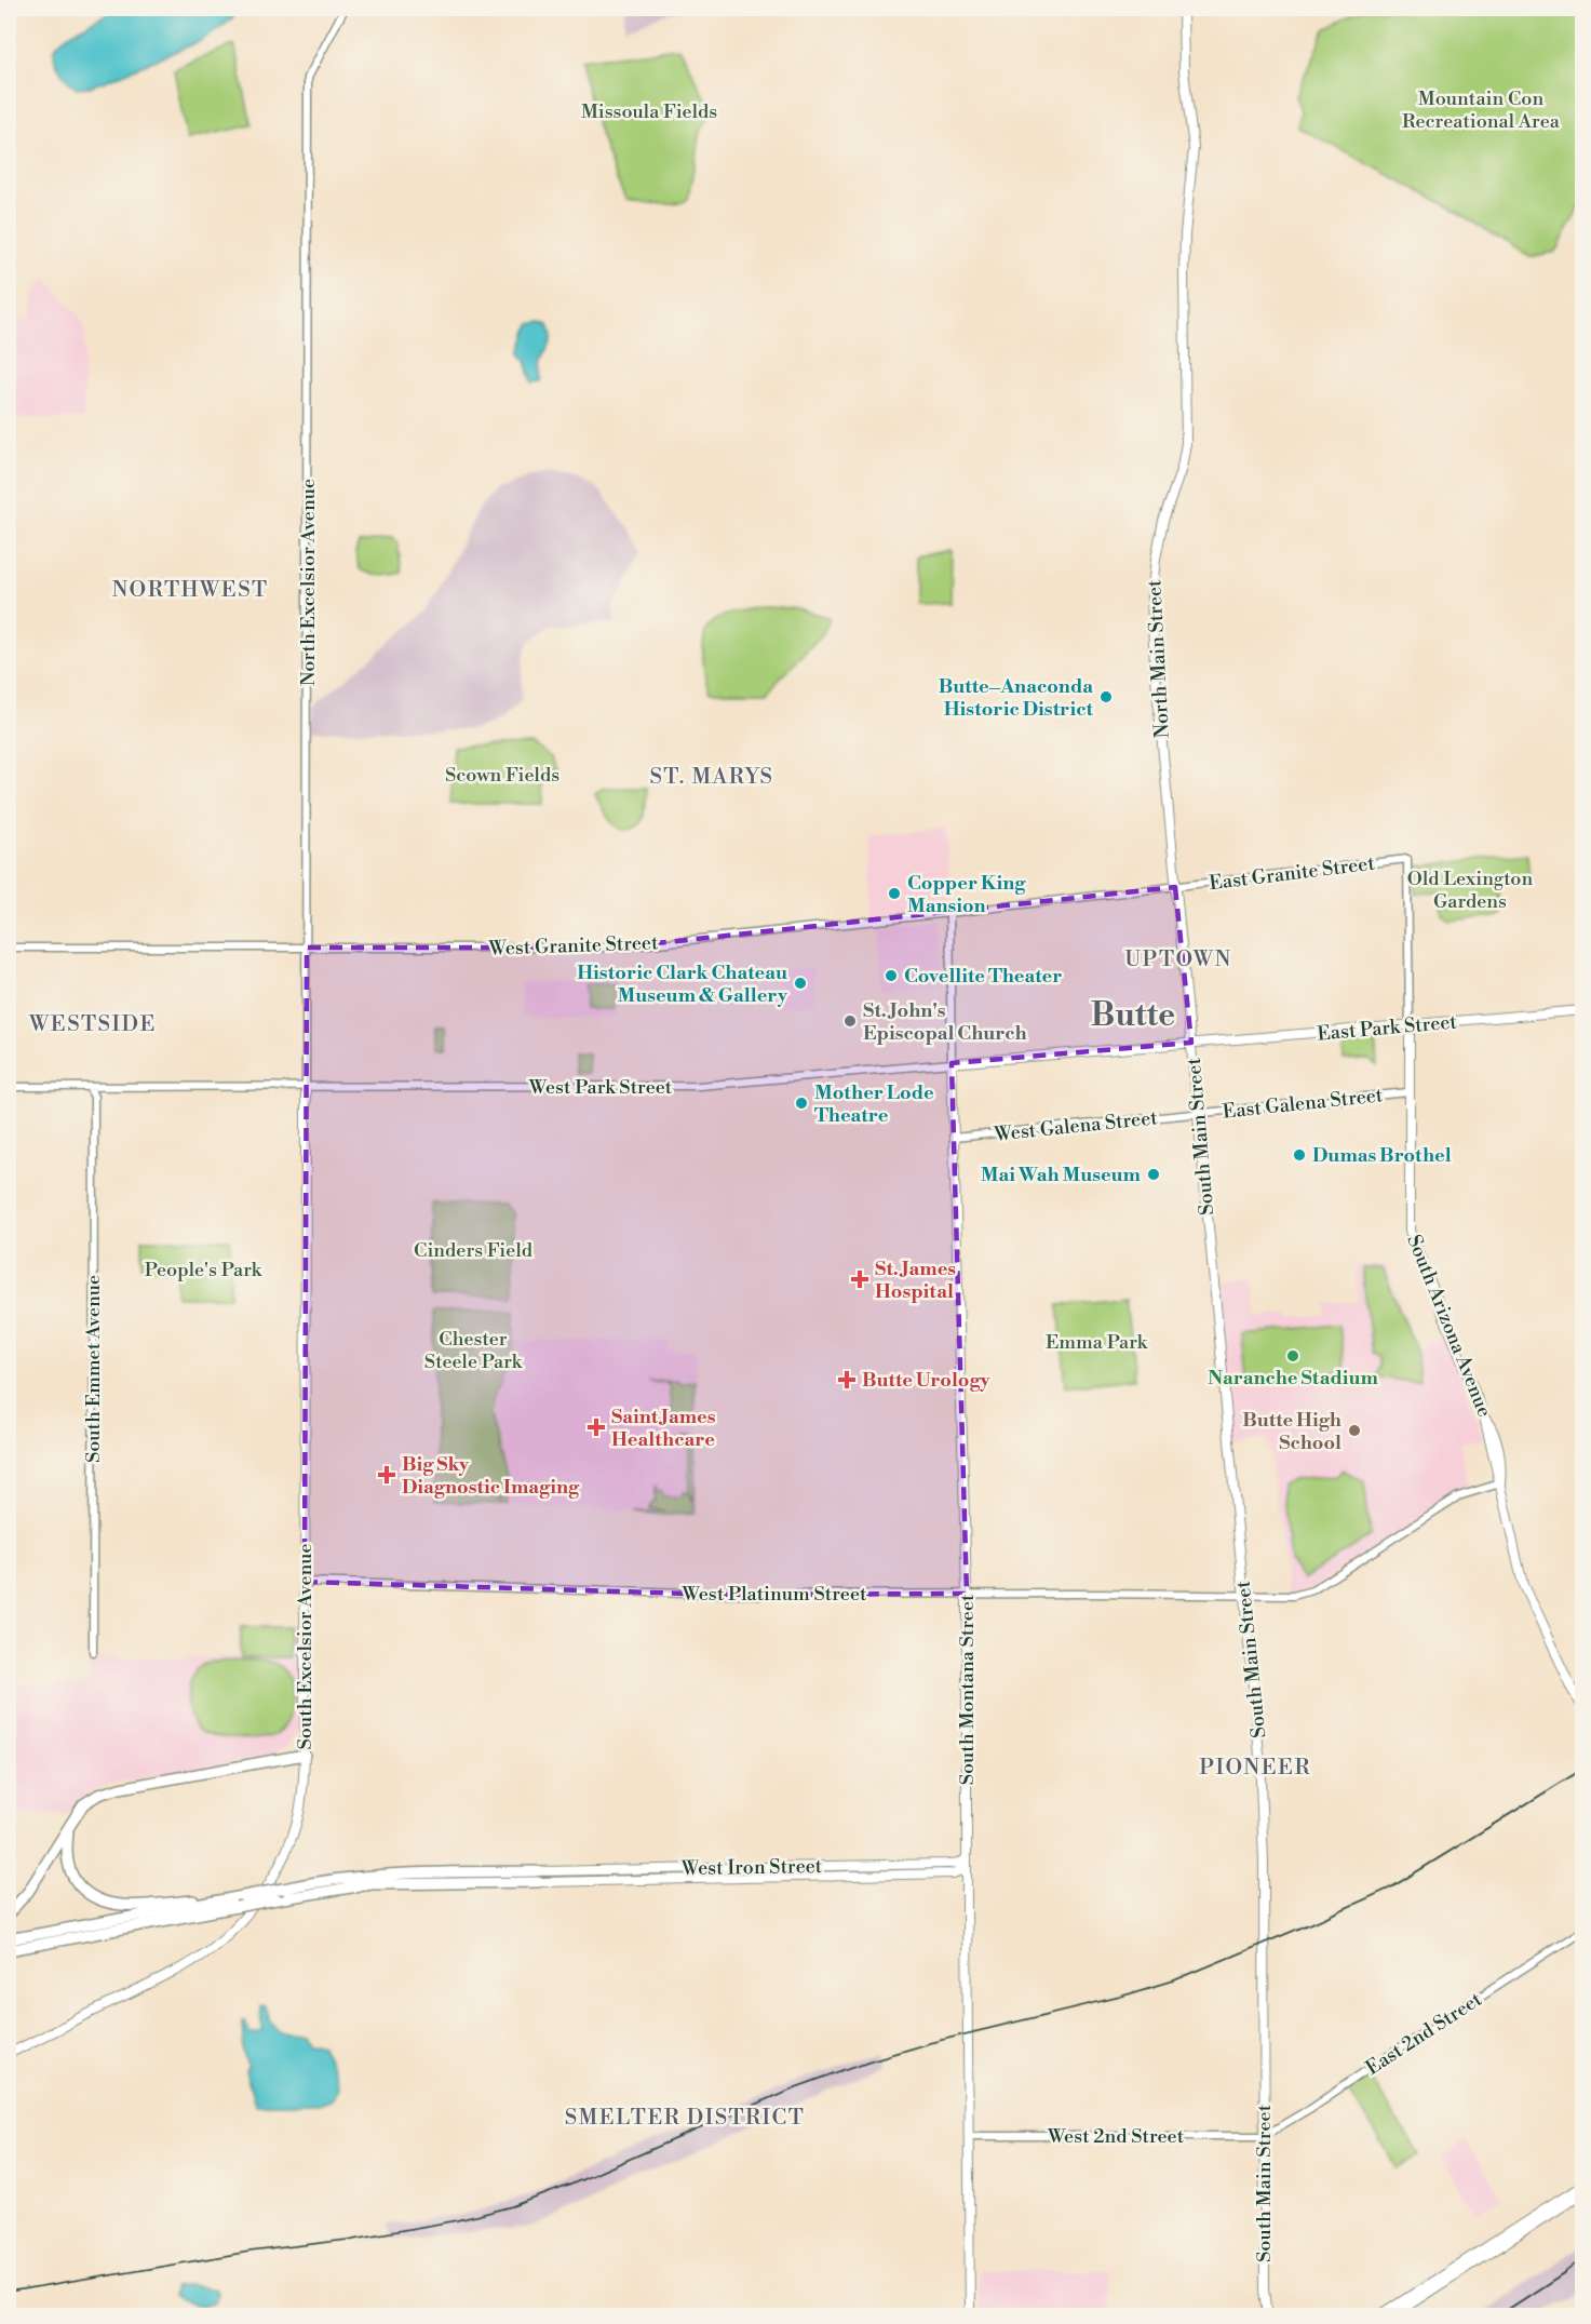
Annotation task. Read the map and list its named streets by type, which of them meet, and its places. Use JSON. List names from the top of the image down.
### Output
{
  "streets": {
    "main road": [
      "North Main Street",
      "East Park Street",
      "West Park Street",
      "South Main Street",
      "South Arizona Avenue",
      "South Excelsior Avenue",
      "South Montana Street",
      "West Iron Street"
    ],
    "street": [
      "North Excelsior Avenue",
      "East Granite Street",
      "West Granite Street",
      "East Galena Street",
      "West Galena Street",
      "South Emmet Avenue",
      "West Platinum Street",
      "East 2nd Street",
      "West 2nd Street"
    ]
  },
  "crossings": [
    ["North Excelsior Avenue", "West Granite Street"],
    ["North Excelsior Avenue", "West Park Street"],
    ["North Excelsior Avenue", "South Excelsior Avenue"],
    ["North Main Street", "East Granite Street"],
    ["North Main Street", "West Granite Street"],
    ["North Main Street", "East Park Street"],
    ["North Main Street", "West Park Street"],
    ["North Main Street", "South Main Street"],
    ["East Granite Street", "West Granite Street"],
    ["East Granite Street", "East Park Street"],
    ["East Granite Street", "South Arizona Avenue"],
    ["East Park Street", "West Park Street"],
    ["East Park Street", "South Main Street"],
    ["East Park Street", "South Arizona Avenue"],
    ["West Park Street", "South Main Street"],
    ["West Park Street", "South Emmet Avenue"],
    ["West Park Street", "South Excelsior Avenue"],
    ["West Park Street", "South Montana Street"],
    ["East Galena Street", "West Galena Street"],
    ["East Galena Street", "South Main Street"],
    ["East Galena Street", "South Arizona Avenue"],
    ["West Galena Street", "South Main Street"],
    ["West Galena Street", "South Montana Street"],
    ["South Main Street", "West Platinum Street"],
    ["South Main Street", "East 2nd Street"],
    ["South Main Street", "West 2nd Street"],
    ["South Arizona Avenue", "West Platinum Street"],
    ["West Platinum Street", "South Excelsior Avenue"],
    ["West Platinum Street", "South Montana Street"],
    ["South Montana Street", "West Iron Street"],
    ["South Montana Street", "West 2nd Street"],
    ["East 2nd Street", "West 2nd Street"]
  ],
  "districts": [
    "NORTHWEST",
    "ST. MARYS",
    "UPTOWN",
    "Butte",
    "WESTSIDE",
    "PIONEER",
    "SMELTER DISTRICT"
  ],
  "parks": [
    "Mountain Con Recreational Area",
    "Missoula Fields",
    "Scown Fields",
    "Old Lexington Gardens",
    "Cinders Field",
    "People's Park",
    "Chester Steele Park",
    "Emma Park"
  ],
  "places": {
    "other": [
      "Butte–Anaconda Historic District",
      "Copper King Mansion",
      "Covellite Theater",
      "Historic Clark Chateau Museum & Gallery",
      "St. John's Episcopal Church",
      "Mother Lode Theatre",
      "Dumas Brothel",
      "Mai Wah Museum",
      "Naranche Stadium",
      "Butte High School"
    ],
    "health": [
      "St. James Hospital",
      "Butte Urology",
      "Saint James Healthcare",
      "Big Sky Diagnostic Imaging"
    ]
  }
}
